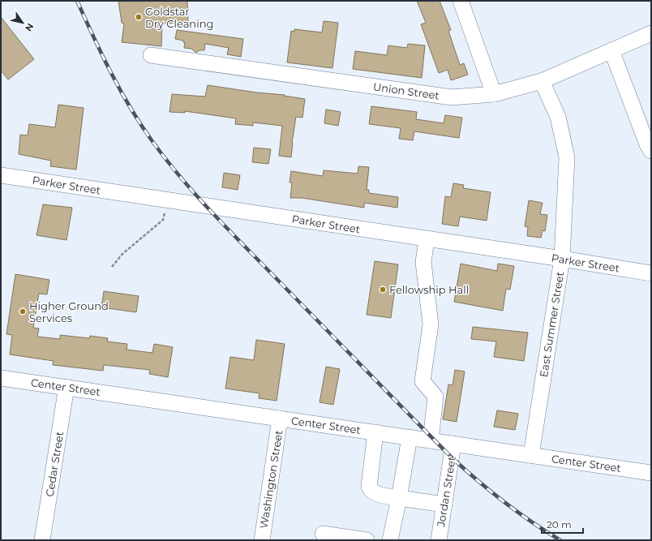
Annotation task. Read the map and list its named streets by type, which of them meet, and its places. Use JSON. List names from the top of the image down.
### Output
{
  "streets": {
    "street": [
      "Union Street",
      "Parker Street",
      "East Summer Street",
      "Center Street",
      "Cedar Street",
      "Washington Street",
      "Jordan Street"
    ]
  },
  "crossings": [
    ["Union Street", "East Summer Street"],
    ["Parker Street", "East Summer Street"],
    ["East Summer Street", "Center Street"],
    ["Center Street", "Cedar Street"],
    ["Center Street", "Washington Street"],
    ["Center Street", "Jordan Street"]
  ],
  "places": ["Goldstar Dry Cleaning", "Fellowship Hall", "Higher Ground Services"],
  "scale_bar": "20 m",
  "north": "bottom right"
}
